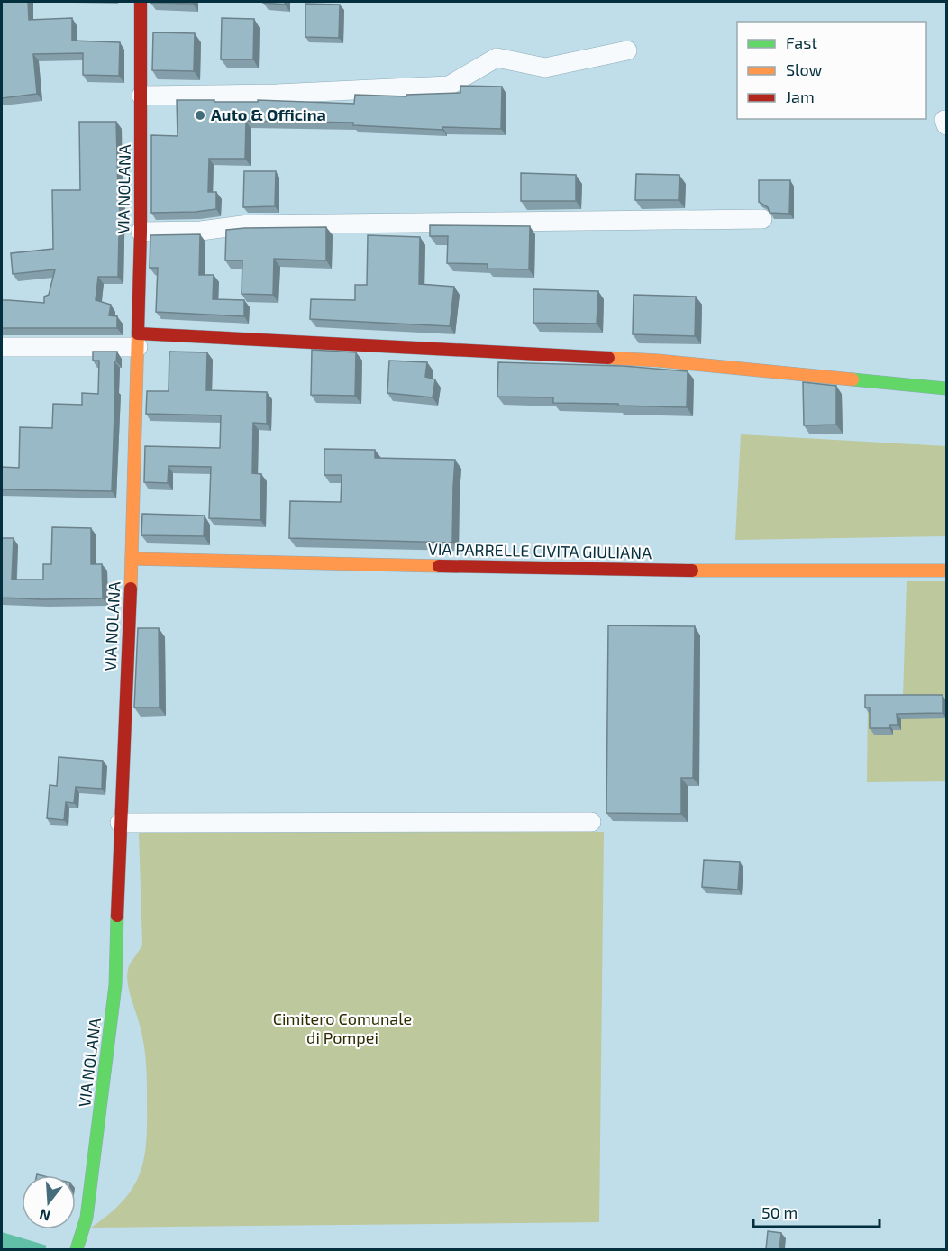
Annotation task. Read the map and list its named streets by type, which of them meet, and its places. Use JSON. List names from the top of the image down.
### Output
{
  "streets": {
    "street": ["VIA NOLANA", "VIA PARRELLE CIVITA GIULIANA"]
  },
  "crossings": [
    ["VIA NOLANA", "VIA PARRELLE CIVITA GIULIANA"]
  ],
  "parks": ["Cimitero Comunale di Pompei"],
  "places": ["Auto & Officina"],
  "legend": ["Fast", "Slow", "Jam"],
  "scale_bar": "50 m",
  "north": "bottom"
}
